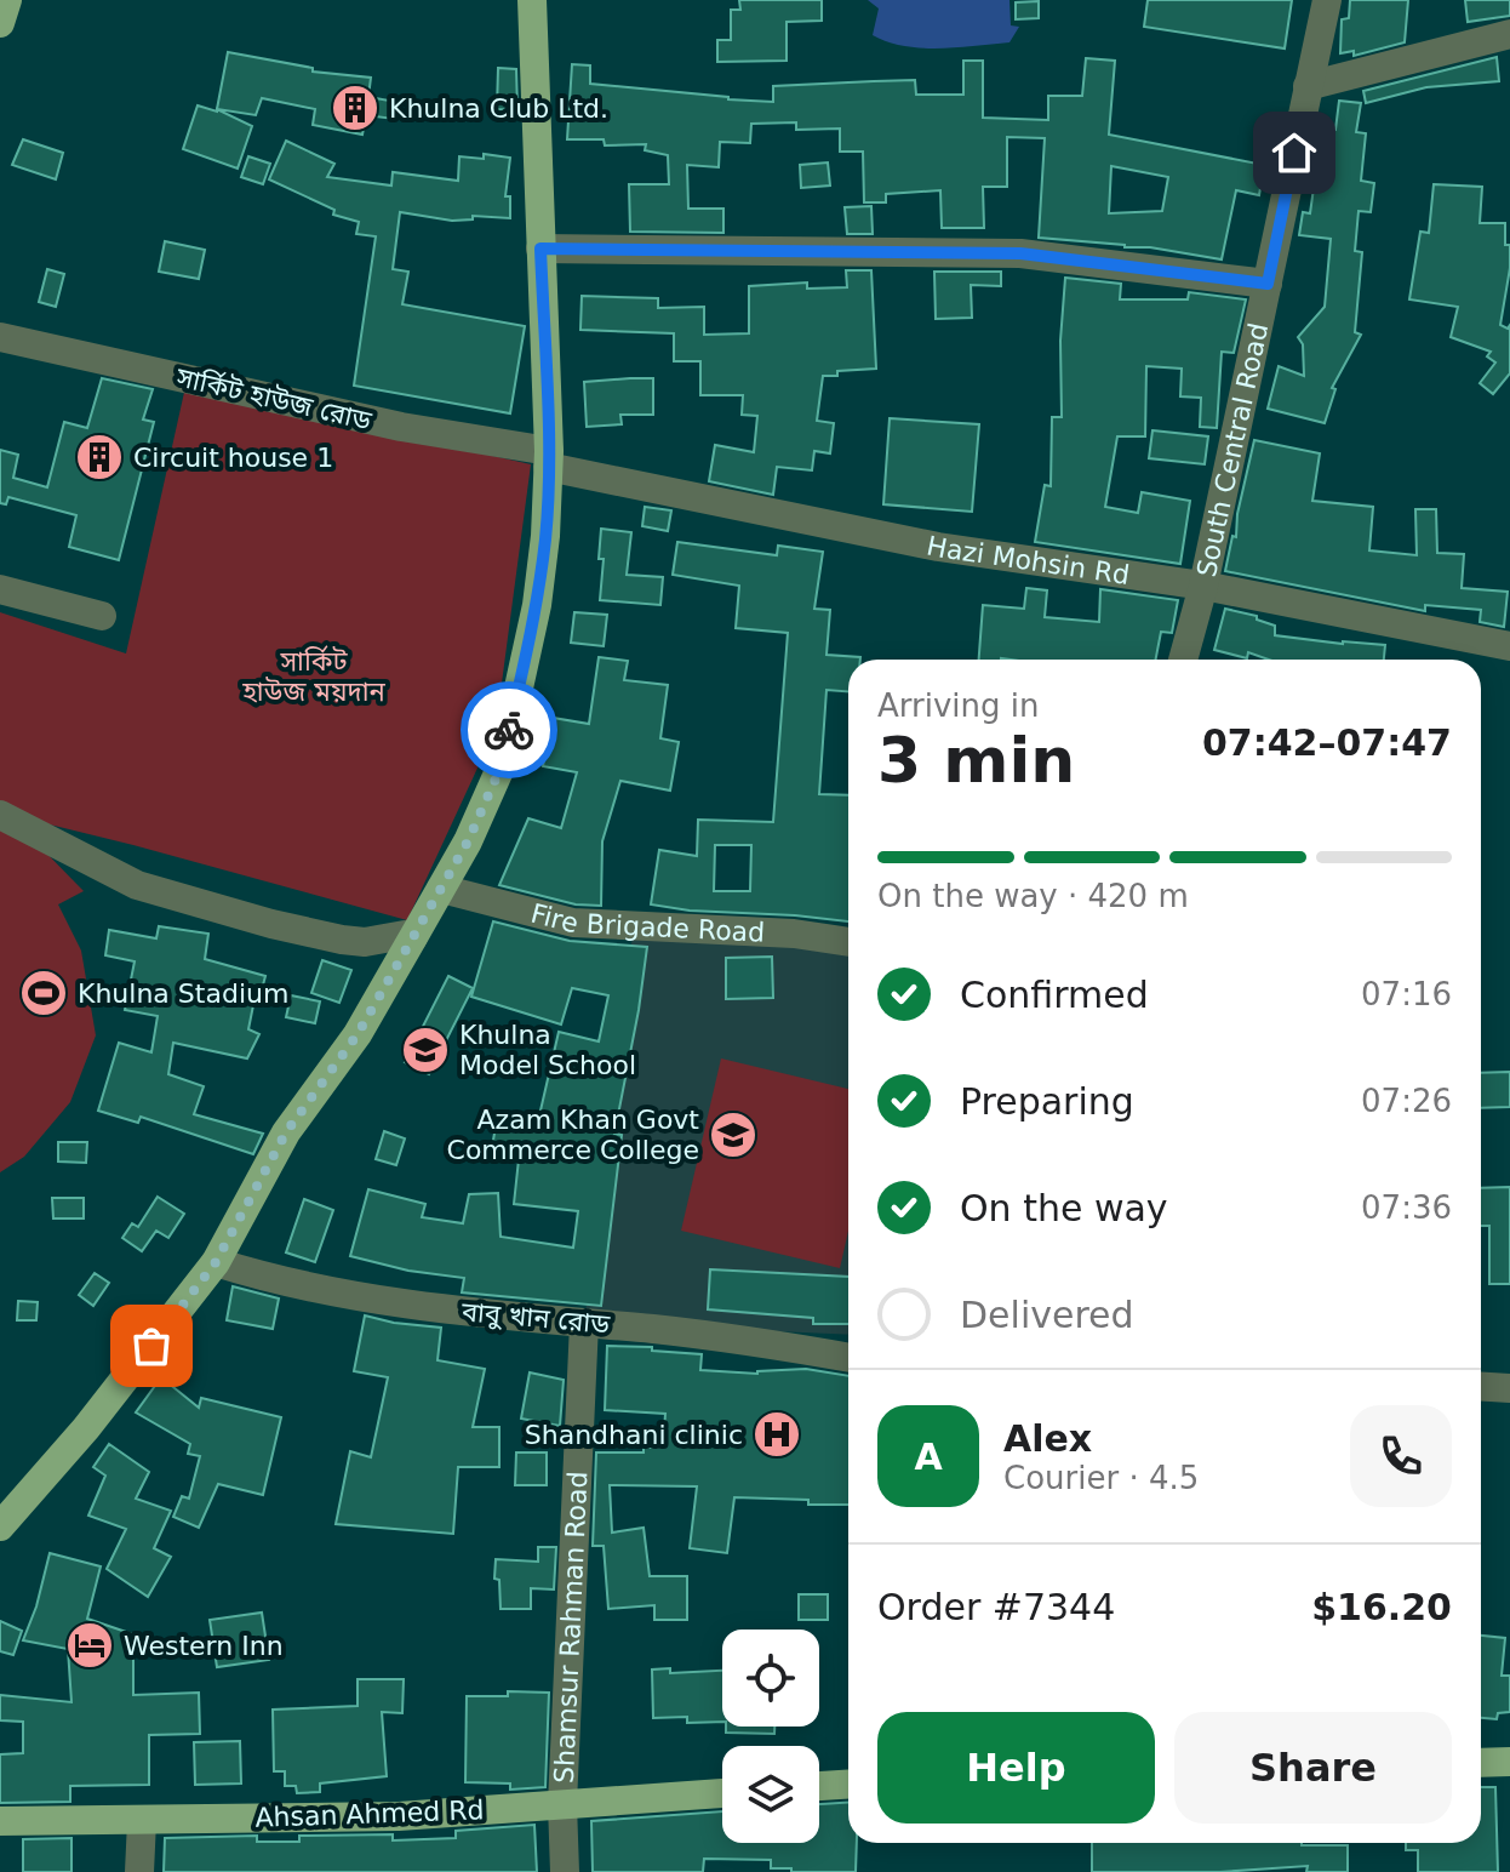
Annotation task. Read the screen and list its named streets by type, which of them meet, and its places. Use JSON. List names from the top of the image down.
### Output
{
  "streets": {
    "main road": ["Ahsan Ahmed Rd"],
    "street": [
      "সার্কিট হাউজ রোড",
      "South Central Road",
      "Hazi Mohsin Rd",
      "Fire Brigade Road",
      "বাবু খান রোড",
      "Shamsur Rahman Road"
    ]
  },
  "crossings": [
    ["সার্কিট হাউজ রোড", "Hazi Mohsin Rd"],
    ["South Central Road", "Hazi Mohsin Rd"],
    ["বাবু খান রোড", "Shamsur Rahman Road"],
    ["Shamsur Rahman Road", "Ahsan Ahmed Rd"]
  ],
  "parks": ["সার্কিট হাউজ ময়দান"],
  "places": {
    "building": ["Khulna Club Ltd.", "Circuit house 1"],
    "sports": ["Khulna Stadium"],
    "school or university": ["Khulna Model School", "Azam Khan Govt Commerce College"],
    "hospital": ["Shandhani clinic"],
    "hotel": ["Western Inn"]
  },
  "page": {
    "heading": ["3 min", "Arriving in", "07:42–07:47"],
    "panel": [
      "Alex",
      "Courier · 4.5",
      "Order #7344",
      "$16.20"
    ],
    "bar": "On the way · 420 m",
    "list": [
      ["Confirmed", "07:16"],
      ["Preparing", "07:26"],
      ["On the way", "07:36"],
      "Delivered"
    ],
    "round": "A",
    "buttons": ["Help", "Share"]
  }
}
